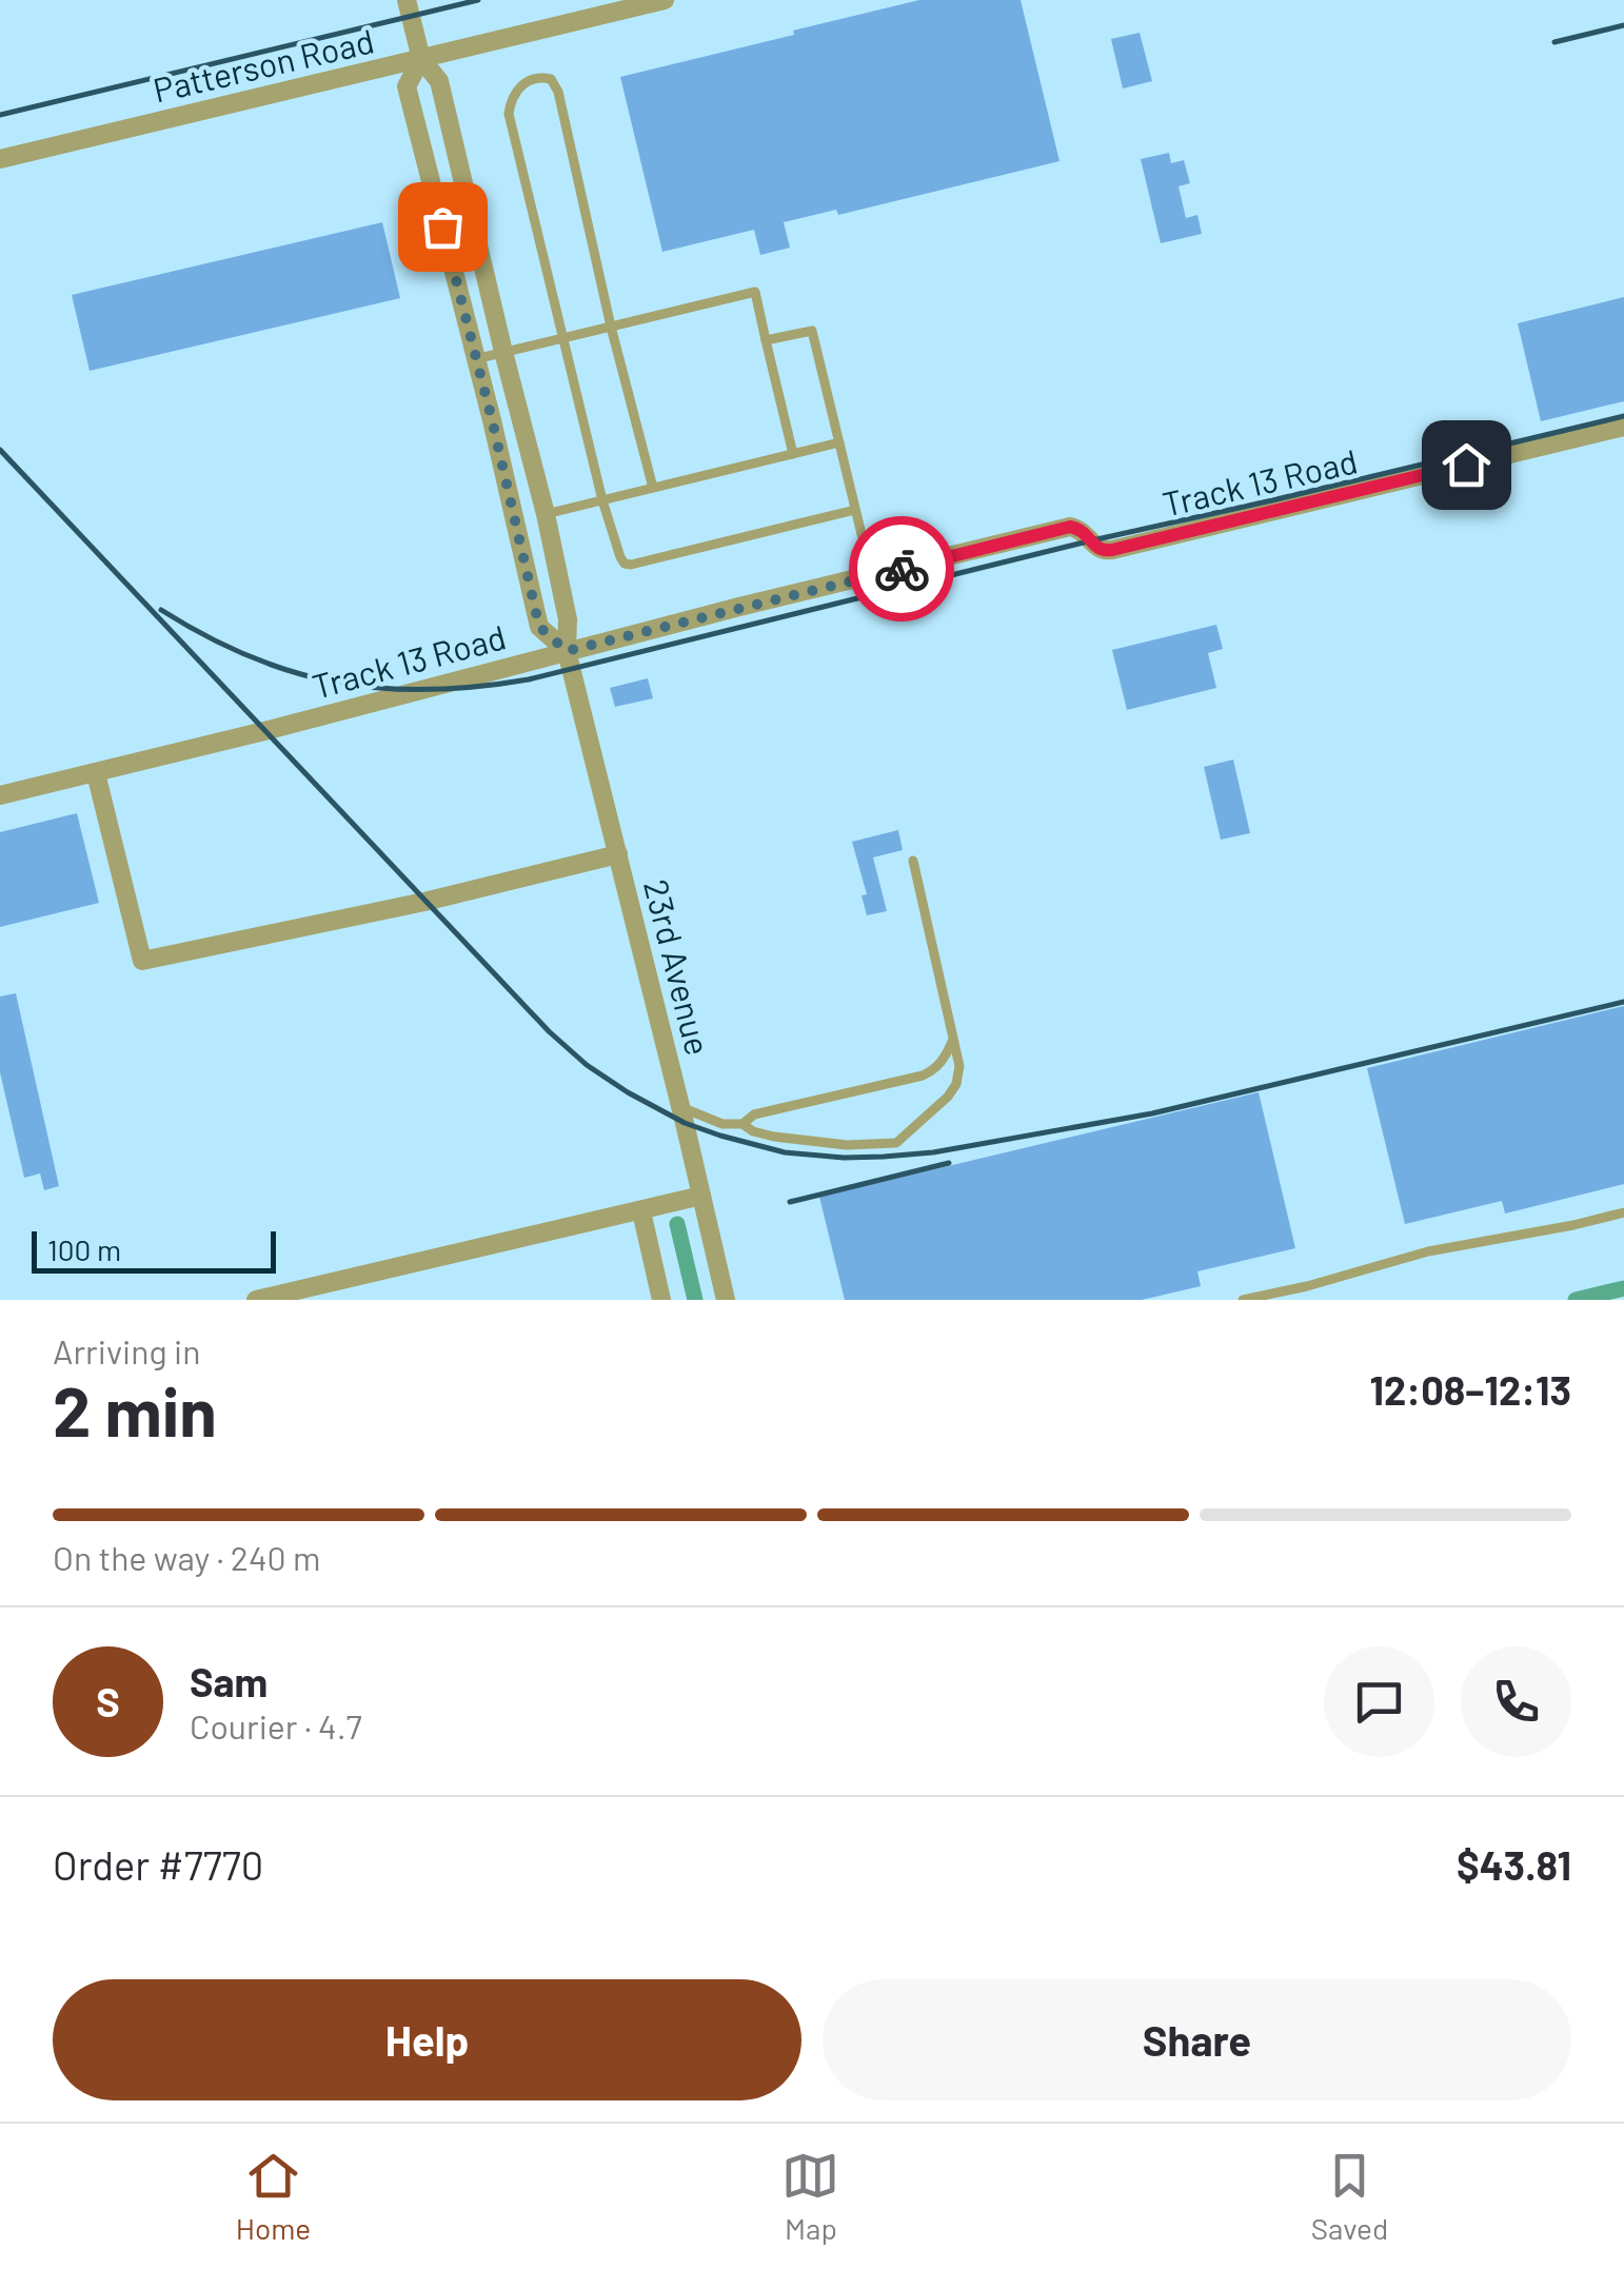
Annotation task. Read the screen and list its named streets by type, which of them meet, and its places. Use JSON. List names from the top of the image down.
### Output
{
  "streets": {
    "street": ["Patterson Road", "Track 13 Road", "23rd Avenue"]
  },
  "crossings": [
    ["Patterson Road", "23rd Avenue"],
    ["Track 13 Road", "23rd Avenue"]
  ],
  "scale_bar": "100 m",
  "page": {
    "scale": "100 m",
    "heading": ["2 min", "Arriving in", "12:08–12:13"],
    "panel": [
      "Sam",
      "Courier · 4.7",
      "Order #7770",
      "$43.81"
    ],
    "bar": "On the way · 240 m",
    "round": "S",
    "buttons": ["Help", "Share"],
    "tabs": ["Home", "Map", "Saved"]
  }
}
